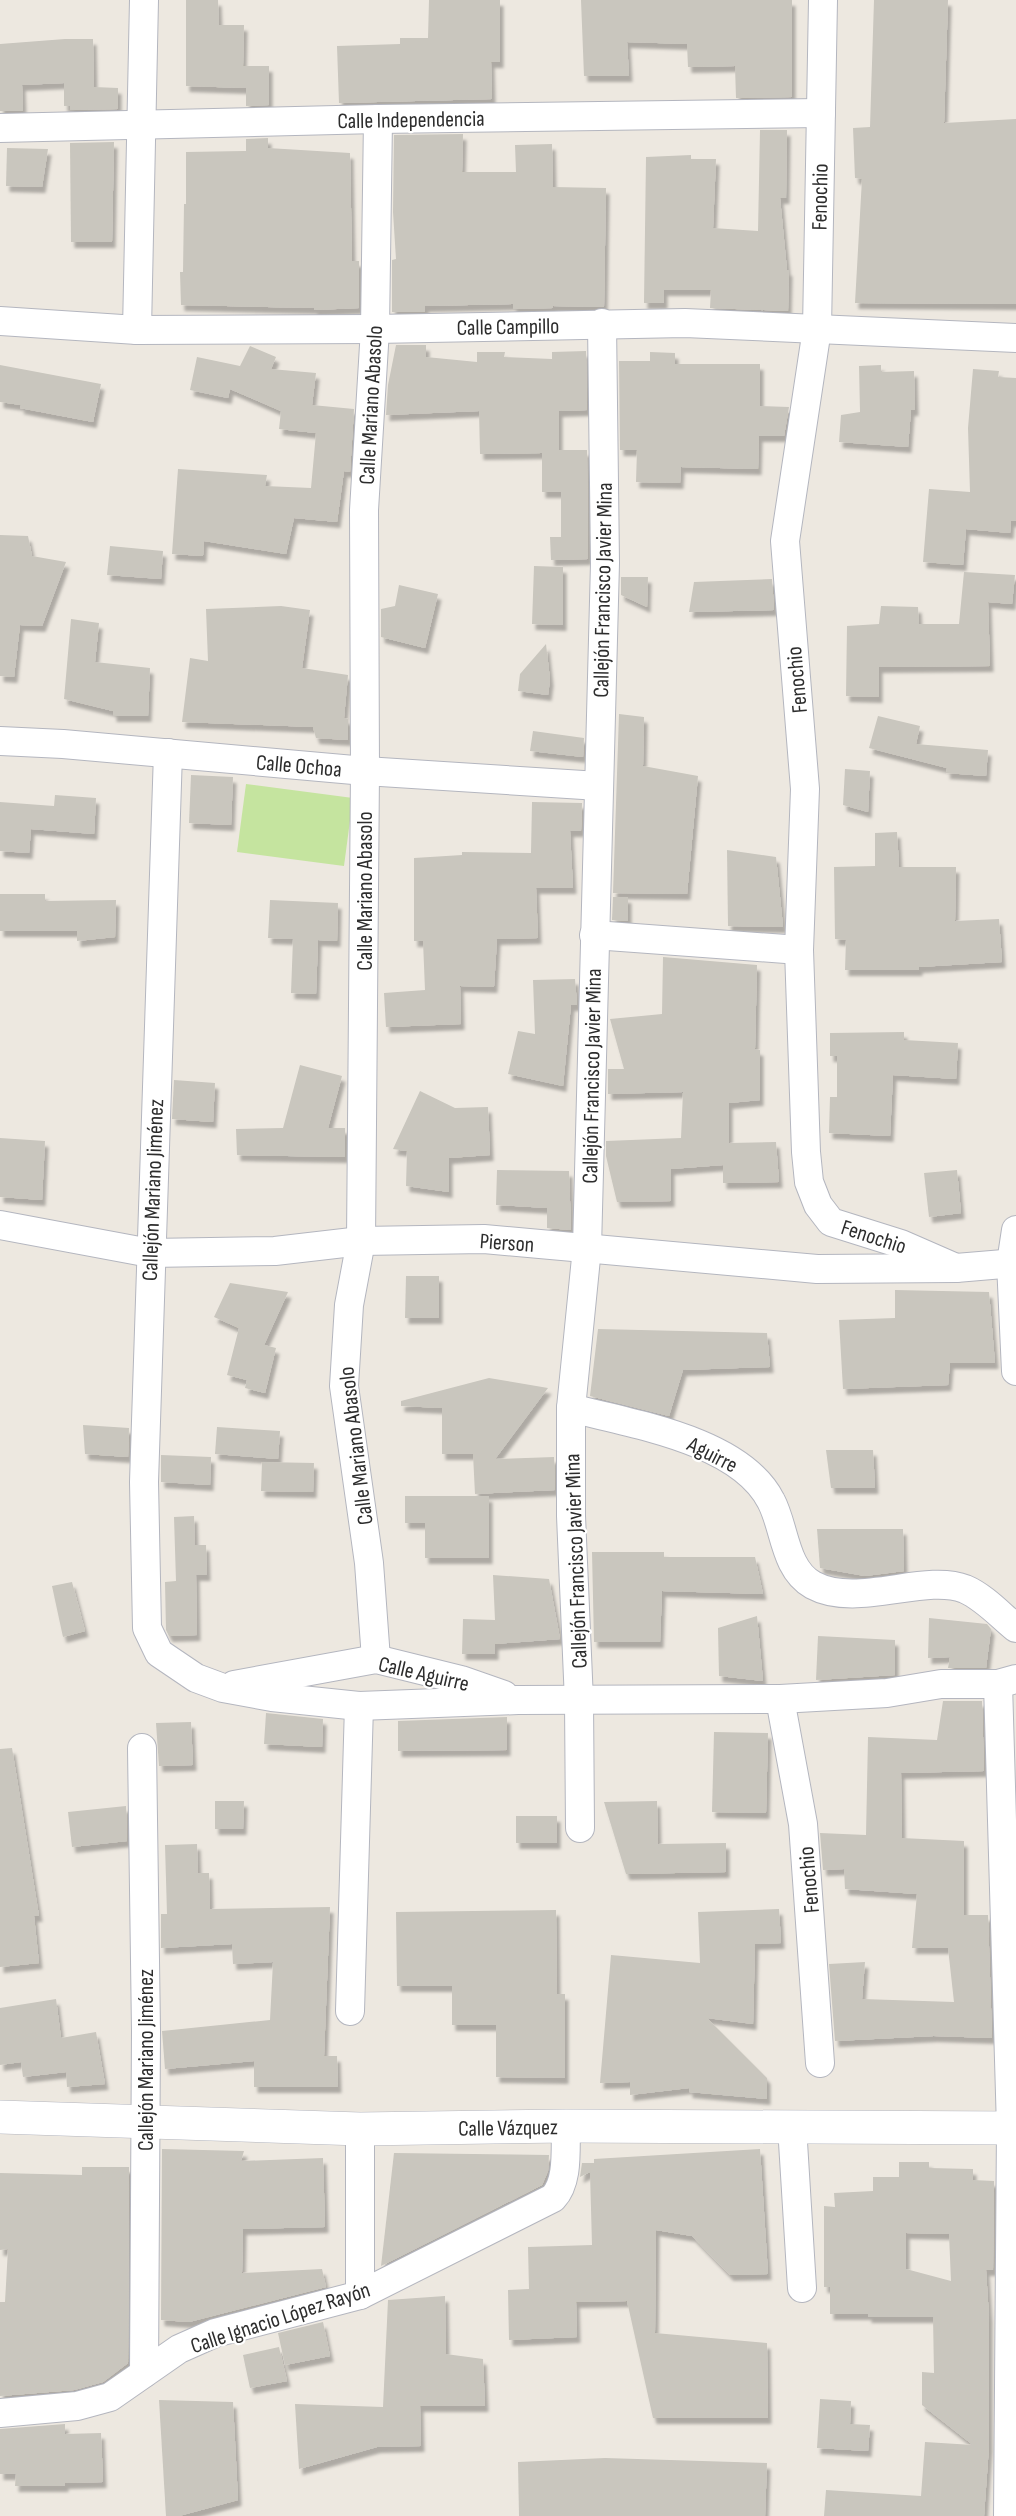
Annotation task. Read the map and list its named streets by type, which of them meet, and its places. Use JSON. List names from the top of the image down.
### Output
{
  "streets": {
    "street": [
      "Calle Independencia",
      "Fenochio",
      "Calle Campillo",
      "Calle Mariano Abasolo",
      "Callejón Francisco Javier Mina",
      "Calle Ochoa",
      "Callejón Mariano Jiménez",
      "Pierson",
      "Aguirre",
      "Calle Aguirre",
      "Calle Vázquez",
      "Calle Ignacio López Rayón"
    ]
  },
  "crossings": [
    ["Calle Independencia", "Fenochio"],
    ["Calle Independencia", "Calle Mariano Abasolo"],
    ["Fenochio", "Calle Campillo"],
    ["Fenochio", "Pierson"],
    ["Fenochio", "Calle Aguirre"],
    ["Calle Campillo", "Calle Mariano Abasolo"],
    ["Calle Campillo", "Callejón Francisco Javier Mina"],
    ["Calle Mariano Abasolo", "Calle Ochoa"],
    ["Calle Mariano Abasolo", "Pierson"],
    ["Calle Mariano Abasolo", "Calle Aguirre"],
    ["Callejón Francisco Javier Mina", "Calle Ochoa"],
    ["Callejón Francisco Javier Mina", "Pierson"],
    ["Callejón Francisco Javier Mina", "Aguirre"],
    ["Callejón Francisco Javier Mina", "Calle Aguirre"],
    ["Calle Ochoa", "Callejón Mariano Jiménez"],
    ["Callejón Mariano Jiménez", "Pierson"],
    ["Callejón Mariano Jiménez", "Calle Aguirre"],
    ["Callejón Mariano Jiménez", "Calle Vázquez"],
    ["Callejón Mariano Jiménez", "Calle Ignacio López Rayón"],
    ["Calle Vázquez", "Calle Ignacio López Rayón"]
  ]
}
